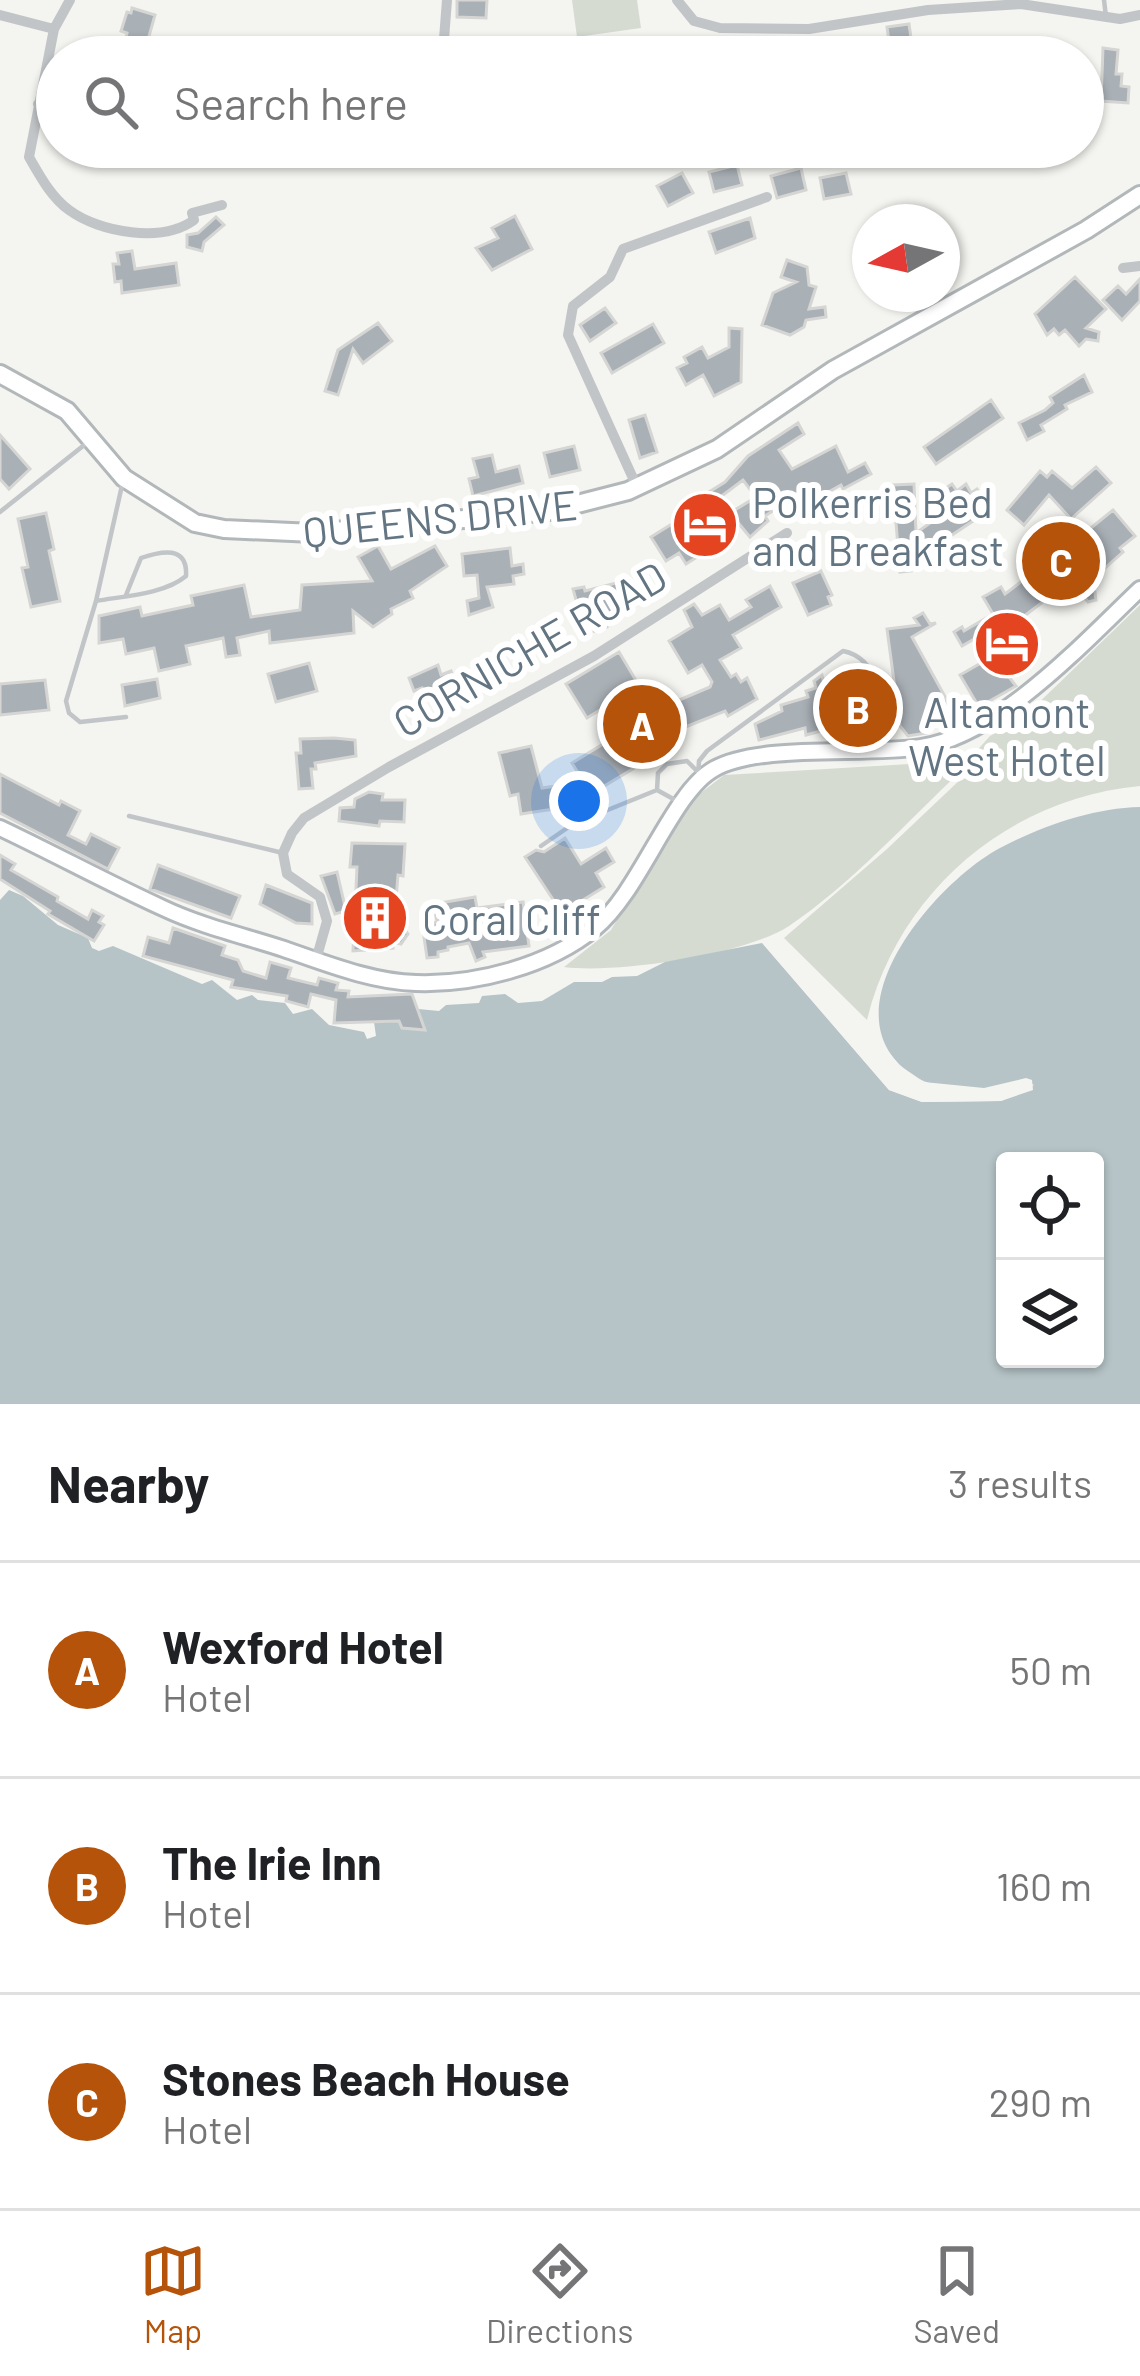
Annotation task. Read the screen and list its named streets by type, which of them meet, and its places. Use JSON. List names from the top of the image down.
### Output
{
  "streets": {
    "main road": ["QUEENS DRIVE"],
    "street": ["CORNICHE ROAD"]
  },
  "places": {
    "hotel": ["Polkerris Bed and Breakfast", "Altamont West Hotel"],
    "building": ["Coral Cliff"]
  },
  "north": "left",
  "page": {
    "search": "Search here",
    "pins": ["C", "B", "A"],
    "heading": ["Nearby", "3 results"],
    "list": [
      {
        "mark": "A",
        "name": "Wexford Hotel",
        "note": "Hotel",
        "value": "50 m"
      },
      {
        "mark": "B",
        "name": "The Irie Inn",
        "note": "Hotel",
        "value": "160 m"
      },
      {
        "mark": "C",
        "name": "Stones Beach House",
        "note": "Hotel",
        "value": "290 m"
      }
    ],
    "nav": ["Map", "Directions", "Saved"]
  }
}
